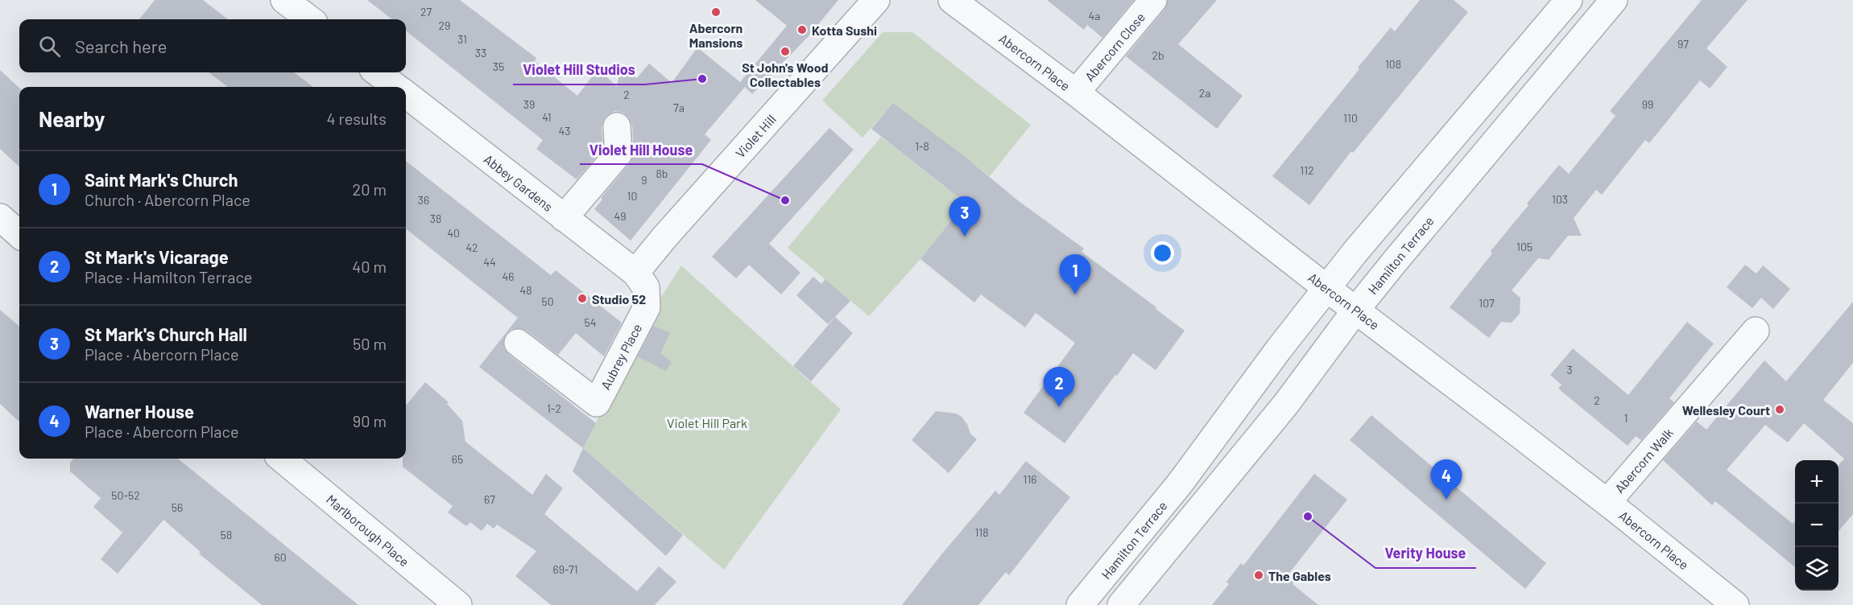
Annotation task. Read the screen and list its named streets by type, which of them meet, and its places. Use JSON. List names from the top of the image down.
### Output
{
  "streets": {
    "street": [
      "Abercorn Close",
      "Abercorn Place",
      "Violet Hill",
      "Abbey Gardens",
      "Hamilton Terrace",
      "Aubrey Place",
      "Abercorn Walk",
      "Marlborough Place"
    ]
  },
  "crossings": [
    ["Abercorn Close", "Abercorn Place"],
    ["Abercorn Place", "Hamilton Terrace"],
    ["Abercorn Place", "Abercorn Walk"],
    ["Violet Hill", "Abbey Gardens"],
    ["Violet Hill", "Aubrey Place"],
    ["Abbey Gardens", "Aubrey Place"]
  ],
  "parks": ["Violet Hill Park"],
  "places": [
    "Abercorn Mansions",
    "Kotta Sushi",
    "St John's Wood Collectables",
    "Violet Hill Studios",
    "Violet Hill House",
    "Studio 52",
    "Wellesley Court",
    "Verity House",
    "The Gables"
  ],
  "house_numbers": [
    "27",
    "4a",
    "29",
    "31",
    "97",
    "33",
    "2b",
    "108",
    "35",
    "2a",
    "2",
    "39",
    "99",
    "7a",
    "41",
    "110",
    "43",
    "1-8",
    "112",
    "8b",
    "9",
    "10",
    "103",
    "36",
    "49",
    "38",
    "40",
    "105",
    "42",
    "44",
    "46",
    "48",
    "50",
    "107",
    "54",
    "3",
    "2",
    "1-2",
    "1",
    "65",
    "116",
    "50-52",
    "67",
    "56",
    "118",
    "58",
    "60",
    "69-71"
  ],
  "page": {
    "search": "Search here",
    "heading": ["Nearby", "4 results"],
    "list": [
      {
        "mark": "1",
        "name": "Saint Mark's Church",
        "note": "Church · Abercorn Place",
        "value": "20 m"
      },
      {
        "mark": "2",
        "name": "St Mark's Vicarage",
        "note": "Place · Hamilton Terrace",
        "value": "40 m"
      },
      {
        "mark": "3",
        "name": "St Mark's Church Hall",
        "note": "Place · Abercorn Place",
        "value": "50 m"
      },
      {
        "mark": "4",
        "name": "Warner House",
        "note": "Place · Abercorn Place",
        "value": "90 m"
      }
    ],
    "pins": [
      "3",
      "1",
      "2",
      "4"
    ],
    "map_buttons": ["+", "−"]
  }
}
